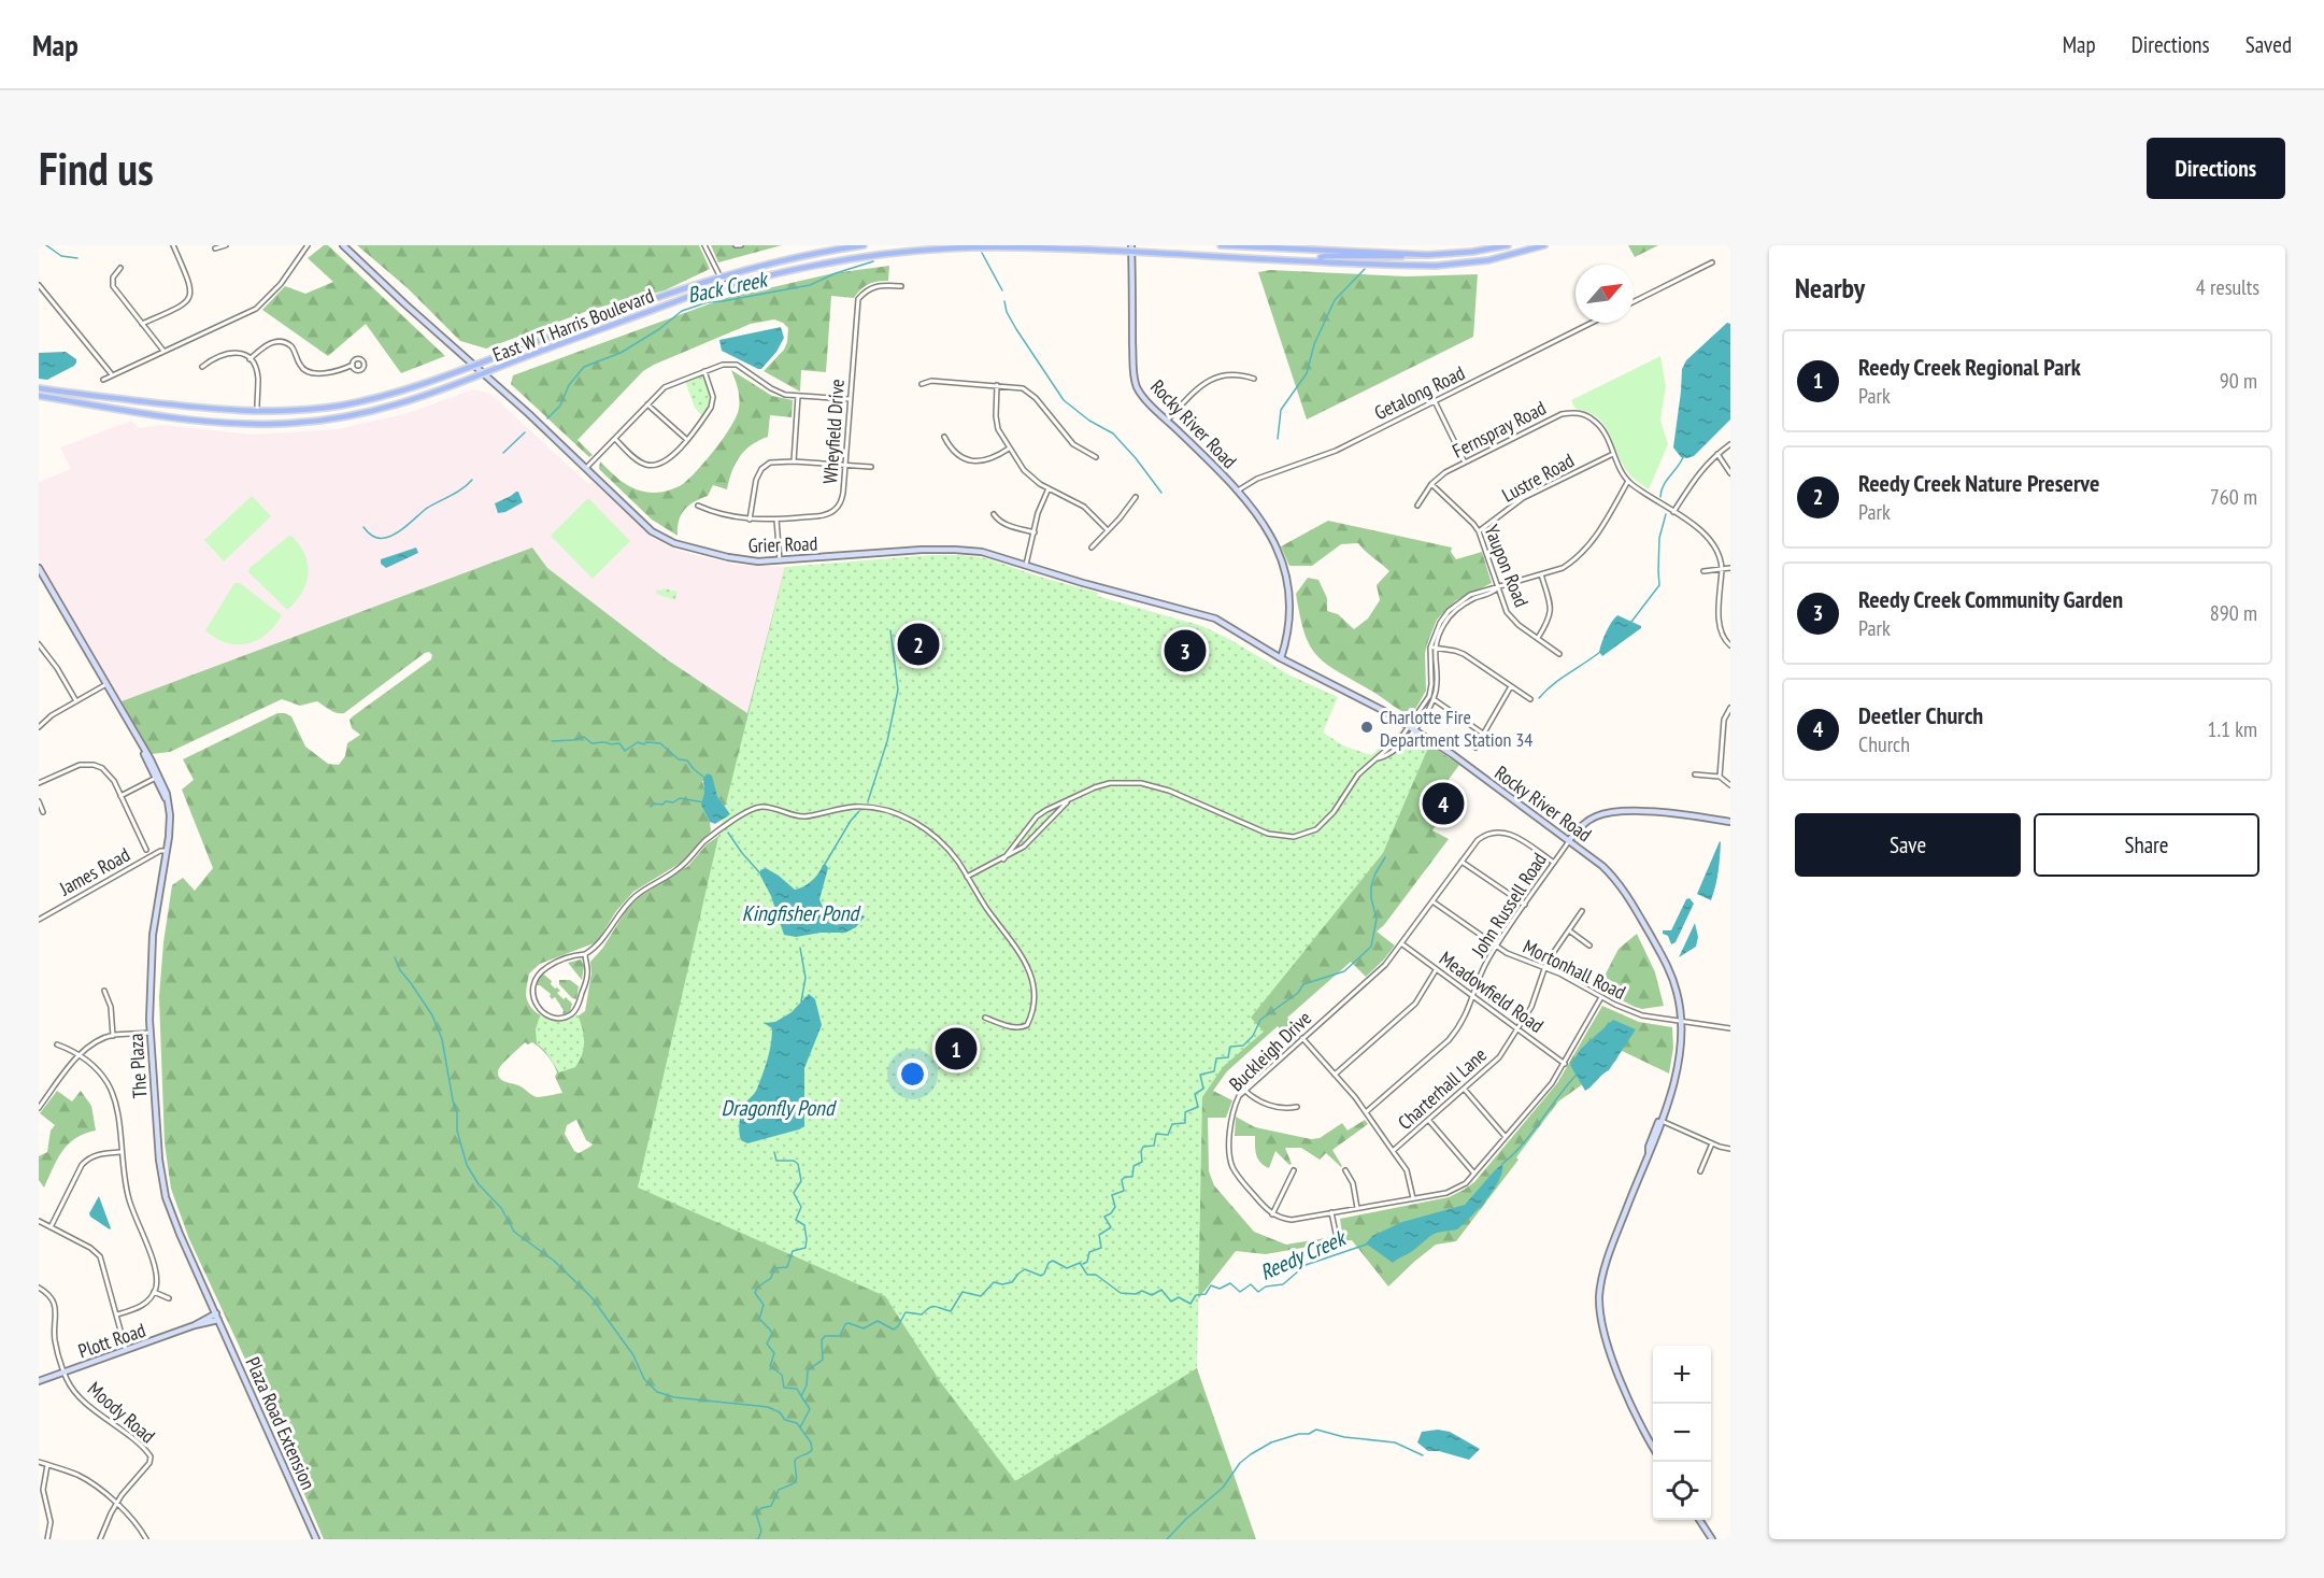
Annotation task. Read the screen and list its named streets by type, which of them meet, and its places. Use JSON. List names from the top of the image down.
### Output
{
  "streets": {
    "main road": ["East W T Harris Boulevard"],
    "street": [
      "Getalong Road",
      "Rocky River Road",
      "Fernspray Road",
      "Wheyfield Drive",
      "Lustre Road",
      "Grier Road",
      "Yaupon Road",
      "James Road",
      "John Russell Road",
      "Mortonhall Road",
      "Meadowfield Road",
      "Buckleigh Drive",
      "The Plaza",
      "Charterhall Lane",
      "Plott Road",
      "Moody Road",
      "Plaza Road Extension"
    ]
  },
  "crossings": [
    ["East W T Harris Boulevard", "Rocky River Road"],
    ["East W T Harris Boulevard", "Grier Road"],
    ["Getalong Road", "Rocky River Road"],
    ["Rocky River Road", "Grier Road"],
    ["Rocky River Road", "John Russell Road"],
    ["Rocky River Road", "Mortonhall Road"],
    ["Fernspray Road", "Lustre Road"],
    ["Fernspray Road", "Yaupon Road"],
    ["Lustre Road", "Yaupon Road"],
    ["James Road", "The Plaza"],
    ["John Russell Road", "Mortonhall Road"],
    ["John Russell Road", "Meadowfield Road"],
    ["John Russell Road", "Buckleigh Drive"],
    ["Mortonhall Road", "Buckleigh Drive"],
    ["Mortonhall Road", "Charterhall Lane"],
    ["Meadowfield Road", "Buckleigh Drive"],
    ["Meadowfield Road", "Charterhall Lane"],
    ["The Plaza", "Plott Road"],
    ["The Plaza", "Plaza Road Extension"],
    ["Plott Road", "Moody Road"],
    ["Plott Road", "Plaza Road Extension"]
  ],
  "water": [
    "Back Creek",
    "Kingfisher Pond",
    "Dragonfly Pond",
    "Reedy Creek"
  ],
  "places": ["Charlotte Fire Department Station 34"],
  "north": "top right",
  "page": {
    "header": "Map",
    "nav": ["Map", "Directions", "Saved"],
    "buttons": [
      "Directions",
      ["Save", "Share"]
    ],
    "title": "Find us",
    "heading": ["Nearby", "4 results"],
    "list": [
      {
        "mark": "1",
        "name": "Reedy Creek Regional Park",
        "note": "Park",
        "value": "90 m"
      },
      {
        "mark": "2",
        "name": "Reedy Creek Nature Preserve",
        "note": "Park",
        "value": "760 m"
      },
      {
        "mark": "3",
        "name": "Reedy Creek Community Garden",
        "note": "Park",
        "value": "890 m"
      },
      {
        "mark": "4",
        "name": "Deetler Church",
        "note": "Church",
        "value": "1.1 km"
      }
    ],
    "pins": [
      "2",
      "3",
      "4",
      "1"
    ],
    "map_buttons": ["+", "−"]
  }
}
